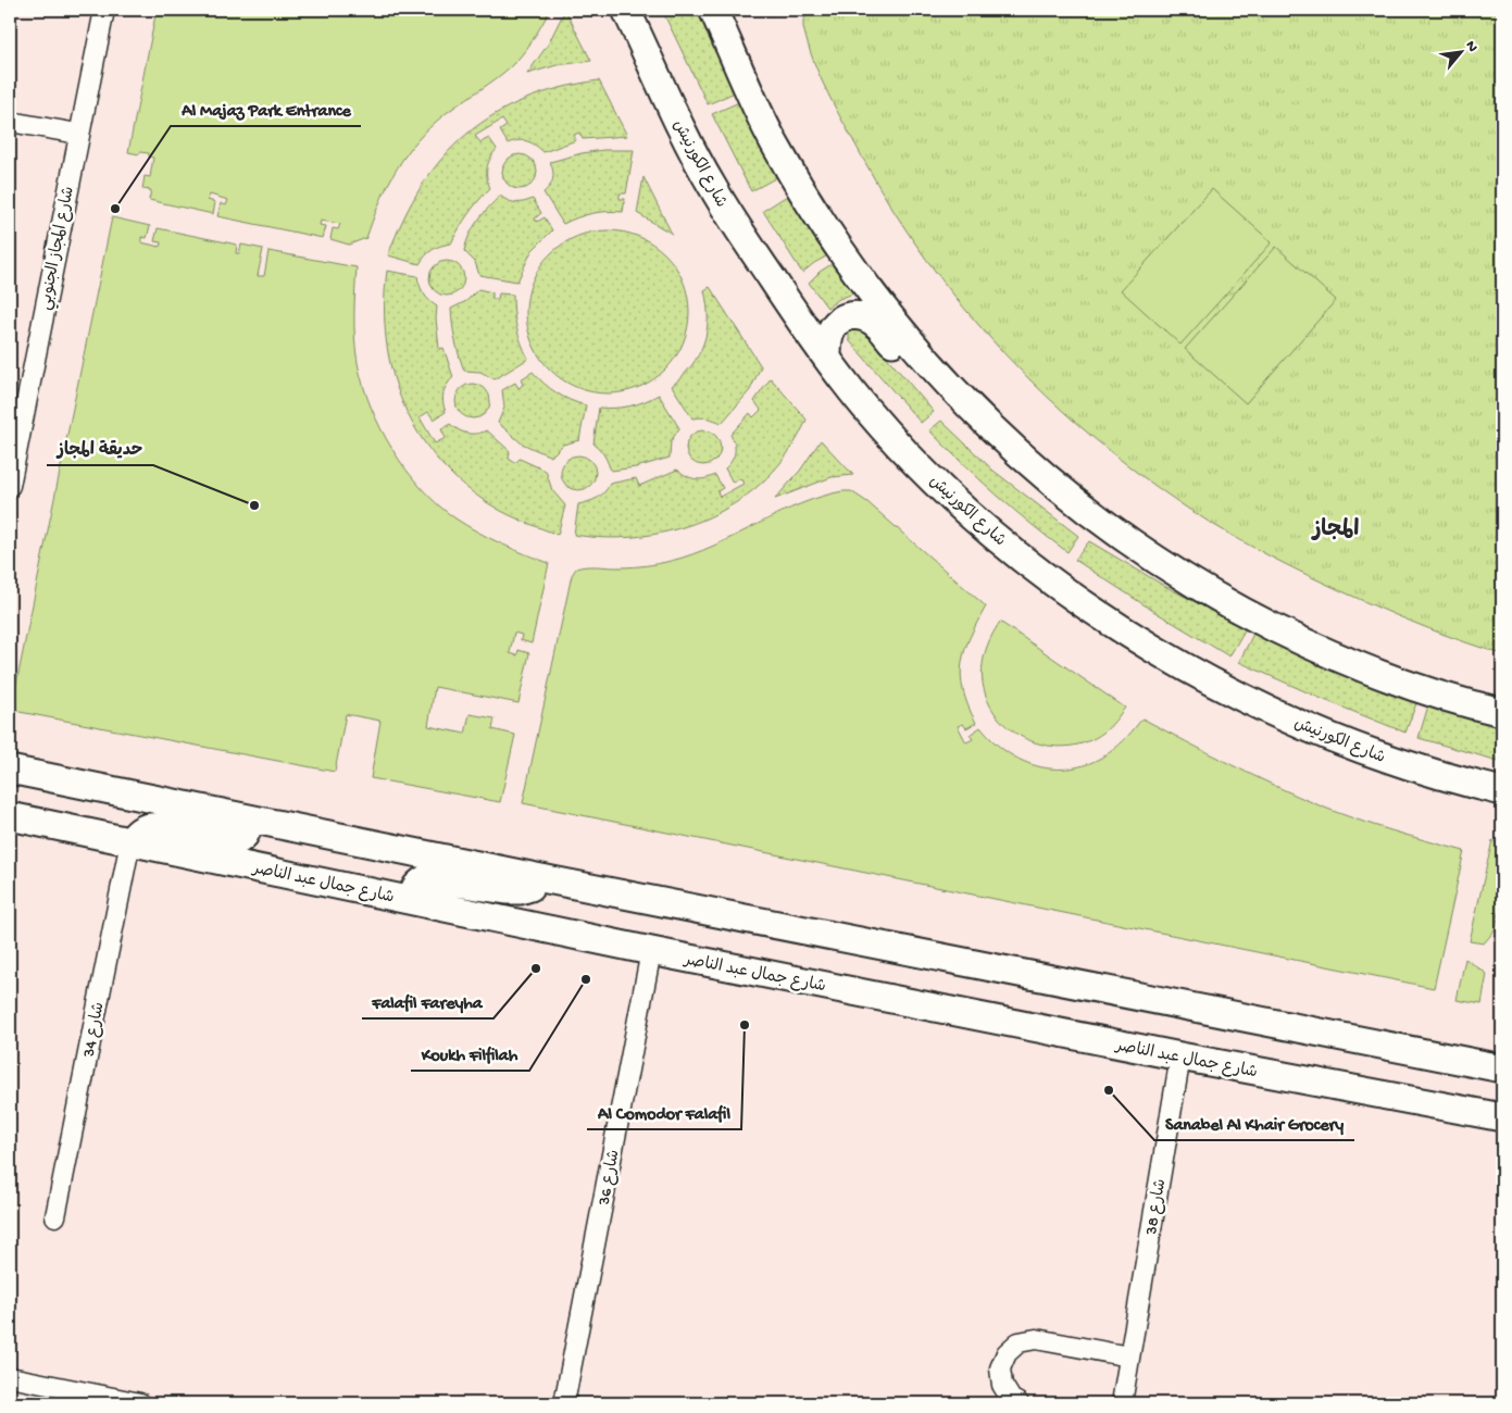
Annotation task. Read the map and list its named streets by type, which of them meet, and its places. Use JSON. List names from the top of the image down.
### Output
{
  "streets": {
    "street": [
      "شارع الكورنيش",
      "شارع المجاز الجنوبي",
      "شارع جمال عبد الناصر",
      "شارع 34",
      "شارع 36",
      "شارع 38"
    ]
  },
  "crossings": [
    ["شارع جمال عبد الناصر", "شارع 34"],
    ["شارع جمال عبد الناصر", "شارع 36"],
    ["شارع جمال عبد الناصر", "شارع 38"]
  ],
  "districts": ["المجاز"],
  "places": [
    "Al Majaz Park Entrance",
    "حديقة المجاز",
    "Falafil Fareyha",
    "Koukh Filfilah",
    "Al Comodor Falafil",
    "Sanabel Al Khair Grocery"
  ],
  "north": "top right"
}
